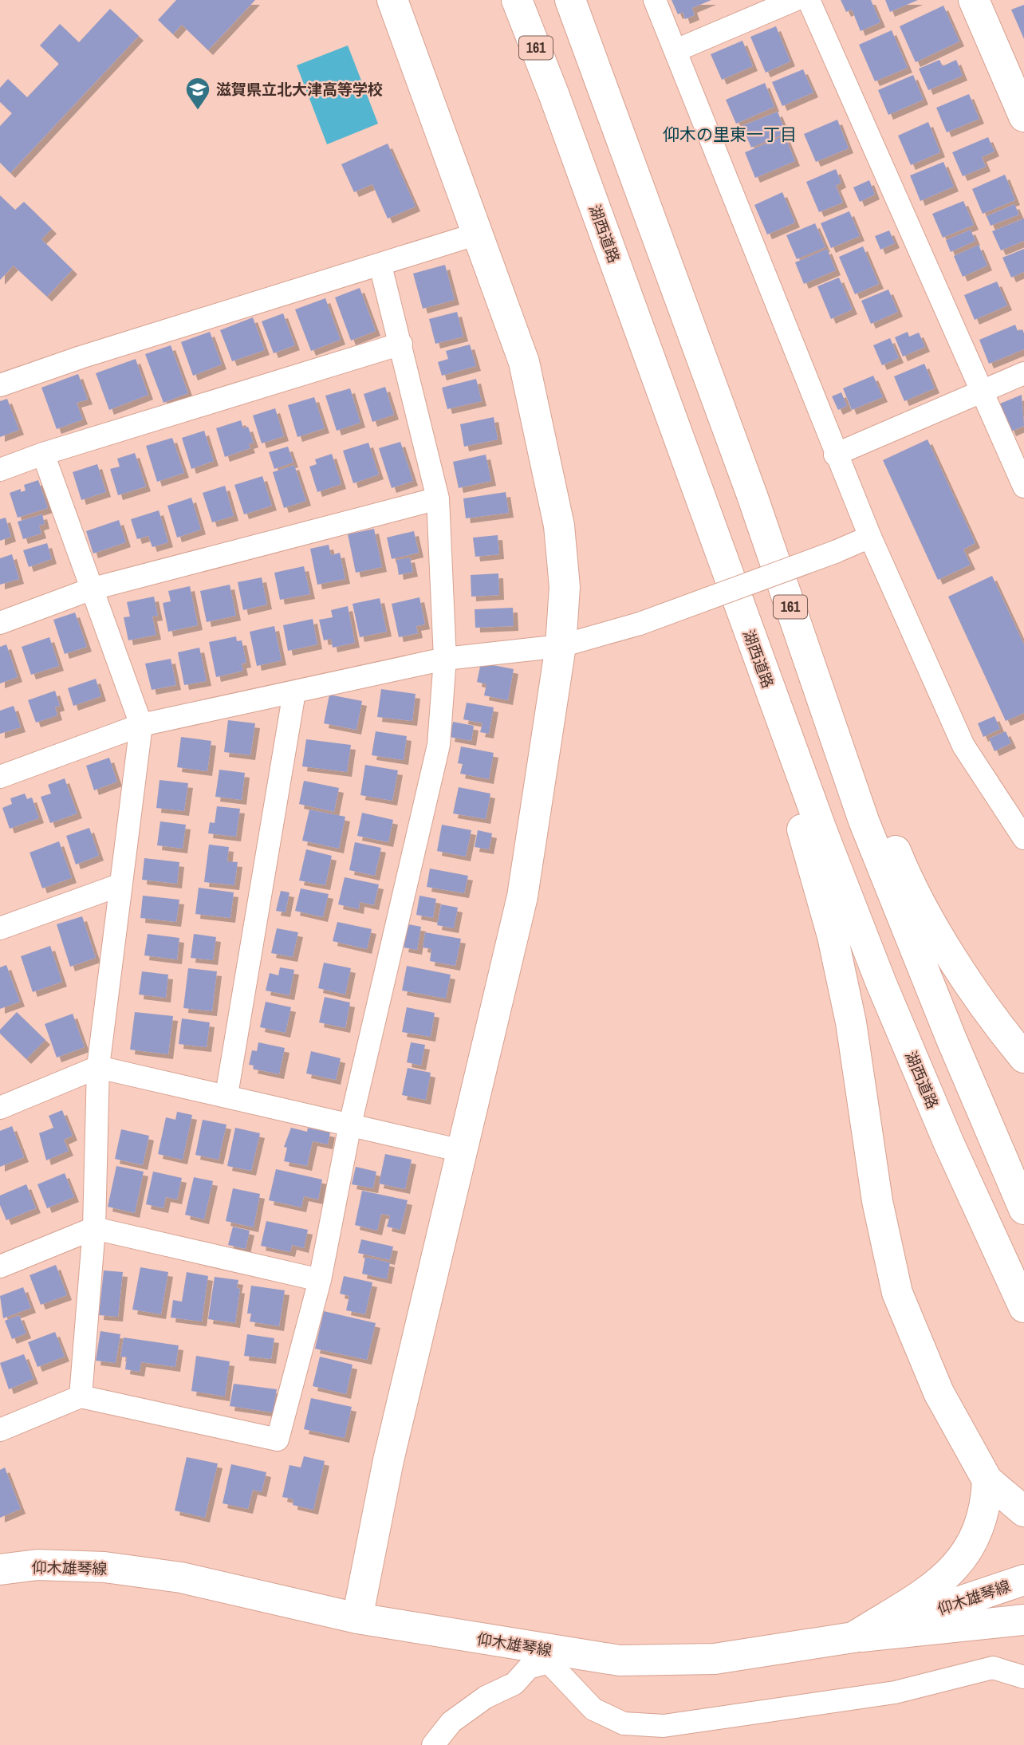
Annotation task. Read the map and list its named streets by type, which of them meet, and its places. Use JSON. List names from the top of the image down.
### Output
{
  "streets": {
    "main road": ["161", "湖西道路", "仰木雄琴線"]
  },
  "districts": ["仰木の里東一丁目"],
  "places": {
    "school or university": ["滋賀県立北大津高等学校"]
  }
}
